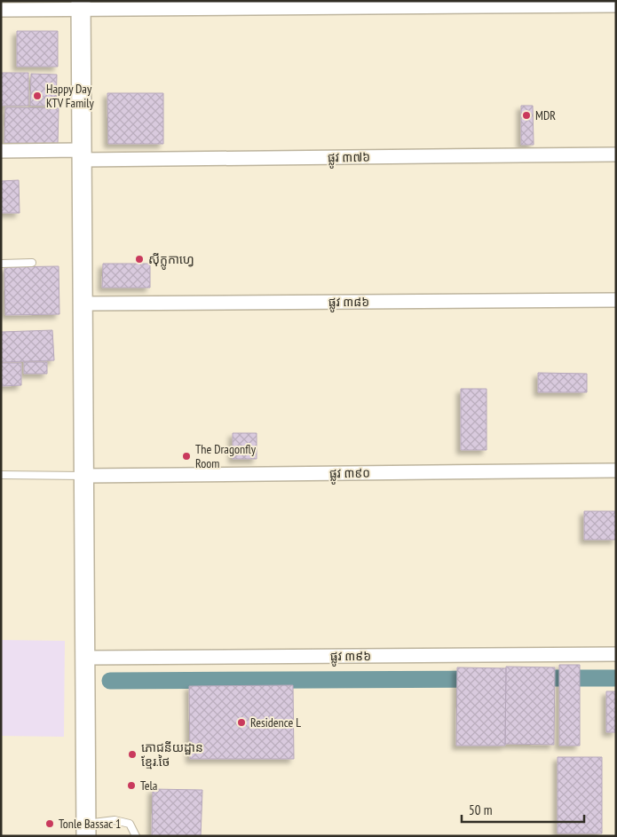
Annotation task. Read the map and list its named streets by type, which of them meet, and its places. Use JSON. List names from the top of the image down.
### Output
{
  "streets": {
    "street": [
      "ផ្លូវ ៣៧៦",
      "ផ្លូវ ៣៨៦",
      "ផ្លូវ ៣៩០",
      "ផ្លូវ ៣៩៦"
    ]
  },
  "places": [
    "Happy Day KTV Family",
    "MDR",
    "ស៊ីក្លូកាហ្វេ",
    "The Dragonfly Room",
    "Residence L",
    "ភោជនីយដ្ឋាន ខ្មែរ.ថៃ",
    "Tela",
    "Tonle Bassac 1"
  ],
  "scale_bar": "50 m"
}
